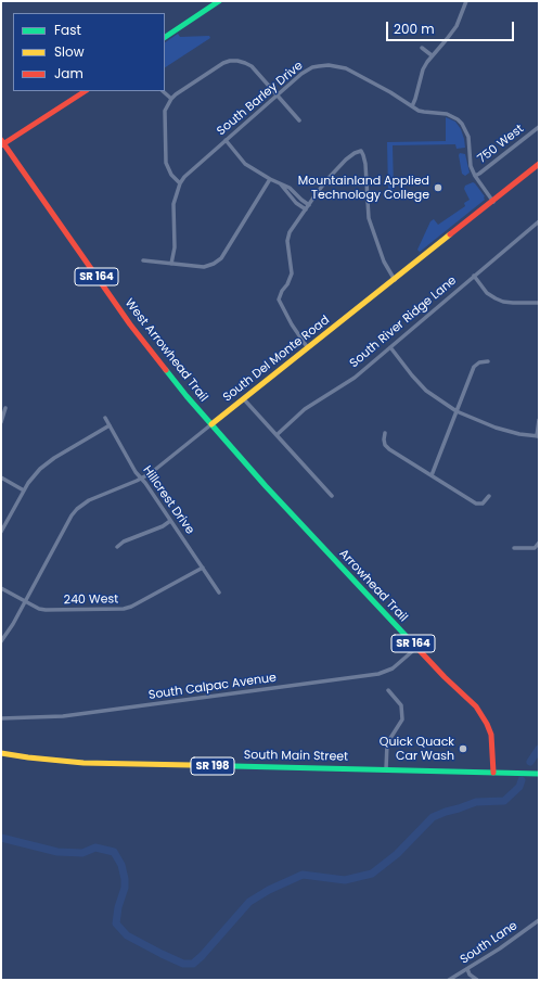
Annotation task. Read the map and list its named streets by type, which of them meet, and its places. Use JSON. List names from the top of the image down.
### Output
{
  "streets": {
    "main road": [
      "SR 164",
      "West Arrowhead Trail",
      "South Del Monte Road",
      "Arrowhead Trail",
      "South Main Street",
      "SR 198"
    ],
    "street": [
      "South Barley Drive",
      "750 West",
      "South River Ridge Lane",
      "Hillcrest Drive",
      "240 West",
      "South Calpac Avenue",
      "South Lane"
    ]
  },
  "crossings": [
    ["South Barley Drive", "750 West"],
    ["West Arrowhead Trail", "South Del Monte Road"],
    ["West Arrowhead Trail", "Arrowhead Trail"],
    ["South Del Monte Road", "Hillcrest Drive"],
    ["South Del Monte Road", "Arrowhead Trail"],
    ["South Del Monte Road", "240 West"],
    ["Hillcrest Drive", "240 West"],
    ["Arrowhead Trail", "South Calpac Avenue"],
    ["Arrowhead Trail", "South Main Street"]
  ],
  "places": ["Mountainland Applied Technology College", "Quick Quack Car Wash"],
  "legend": ["Fast", "Slow", "Jam"],
  "scale_bar": "200 m"
}
